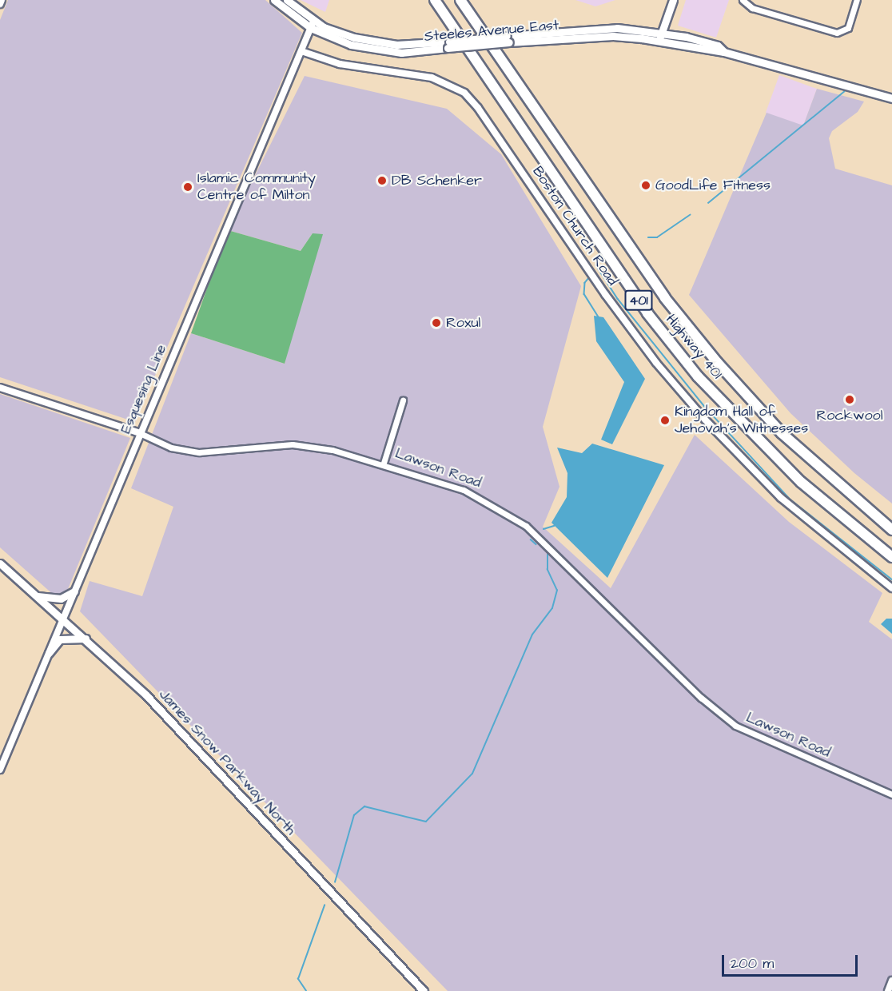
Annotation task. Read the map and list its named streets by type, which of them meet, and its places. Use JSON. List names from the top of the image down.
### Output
{
  "streets": {
    "highway": ["401", "Highway 401"],
    "main road": ["Steeles Avenue East", "James Snow Parkway North"],
    "street": ["Boston Church Road", "Esquesing Line", "Lawson Road"]
  },
  "crossings": [
    ["Steeles Avenue East", "Esquesing Line"],
    ["Boston Church Road", "Esquesing Line"],
    ["Esquesing Line", "Lawson Road"],
    ["Esquesing Line", "James Snow Parkway North"]
  ],
  "places": [
    "DB Schenker",
    "GoodLife Fitness",
    "Islamic Community Centre of Milton",
    "Roxul",
    "Rockwool",
    "Kingdom Hall of Jehovah's Witnesses"
  ],
  "scale_bar": "200 m"
}
